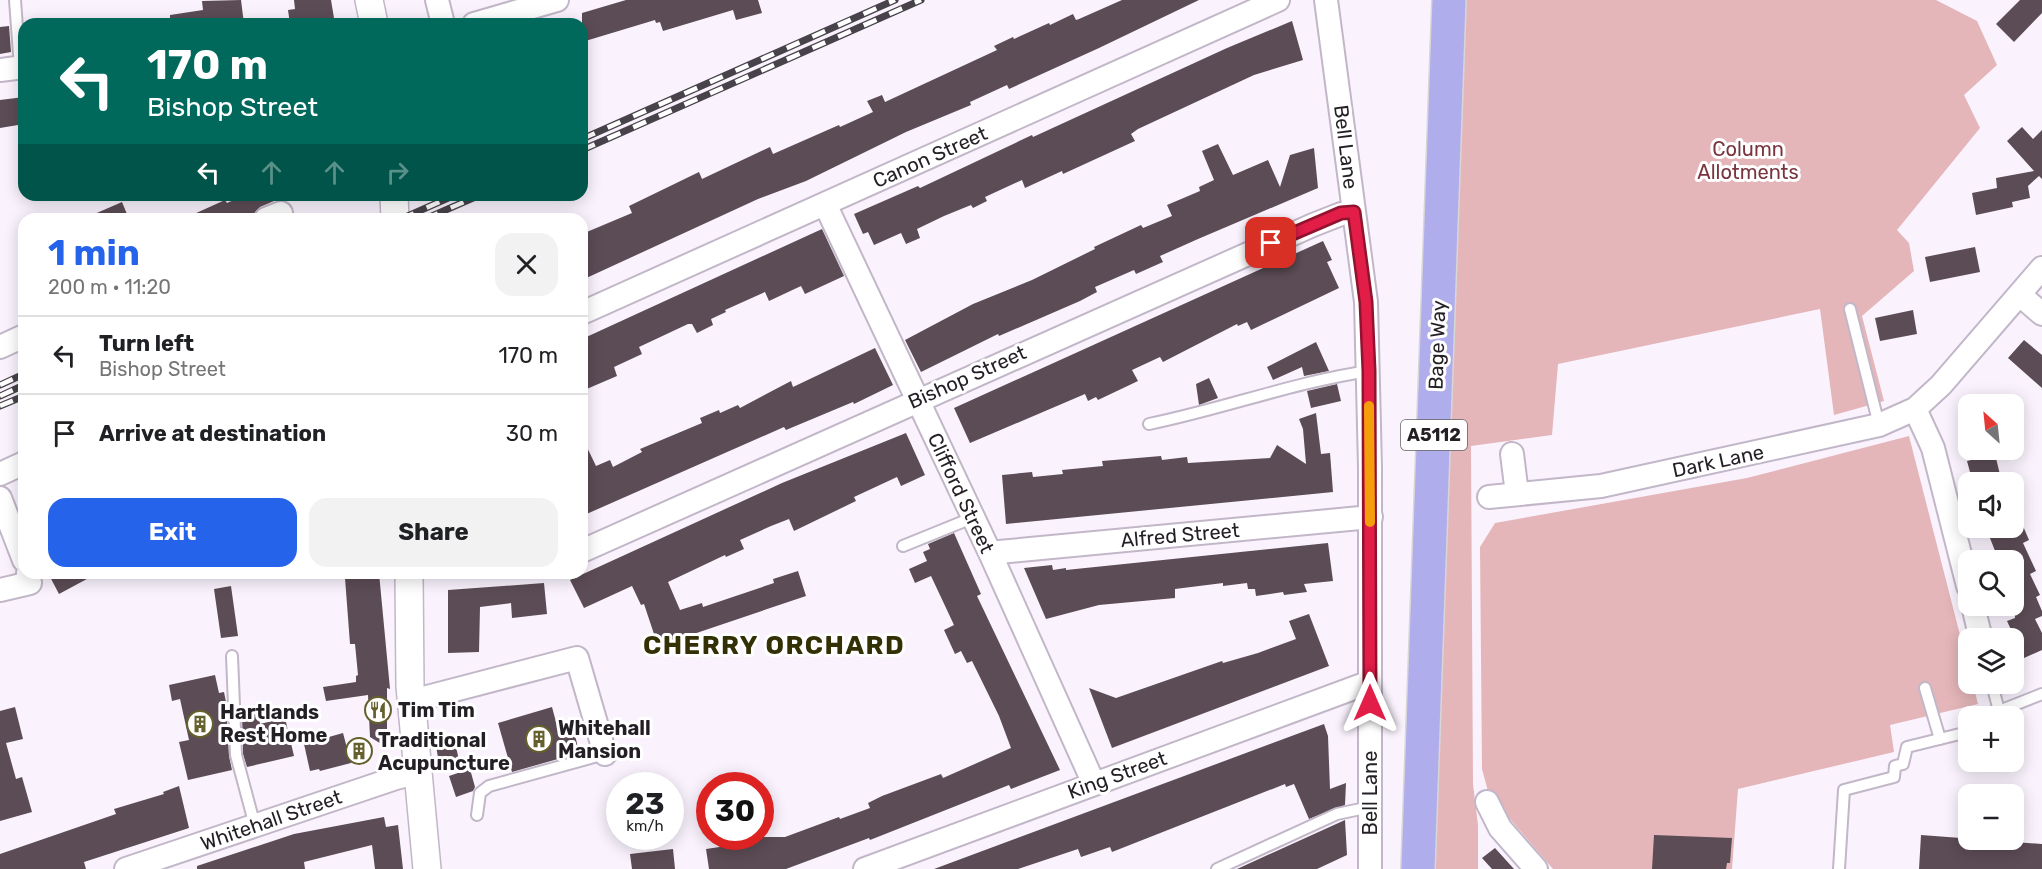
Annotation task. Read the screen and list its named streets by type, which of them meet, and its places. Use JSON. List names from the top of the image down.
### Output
{
  "streets": {
    "main road": ["Bage Way", "A5112"],
    "street": [
      "Bell Lane",
      "Canon Street",
      "Bishop Street",
      "Dark Lane",
      "Clifford Street",
      "Alfred Street",
      "King Street",
      "Whitehall Street"
    ]
  },
  "crossings": [
    ["Bell Lane", "Bishop Street"],
    ["Bell Lane", "Alfred Street"],
    ["Bell Lane", "King Street"],
    ["Canon Street", "Clifford Street"],
    ["Bishop Street", "Clifford Street"],
    ["Clifford Street", "Alfred Street"],
    ["Clifford Street", "King Street"]
  ],
  "districts": ["CHERRY ORCHARD"],
  "parks": ["Column Allotments"],
  "places": {
    "restaurant": ["Tim Tim"],
    "building": ["Hartlands Rest Home", "Whitehall Mansion", "Traditional Acupuncture"]
  },
  "north": "top left",
  "page": {
    "turn": ["170 m", "Bishop Street"],
    "heading": ["1 min", "200 m · 11:20"],
    "list": [
      {
        "name": "Turn left",
        "note": "Bishop Street",
        "value": "170 m"
      },
      {
        "name": "Arrive at destination",
        "value": "30 m"
      }
    ],
    "map_buttons": ["+", "−"],
    "buttons": ["Exit", "Share"],
    "speed": "23 km/h",
    "limit": "30"
  }
}
